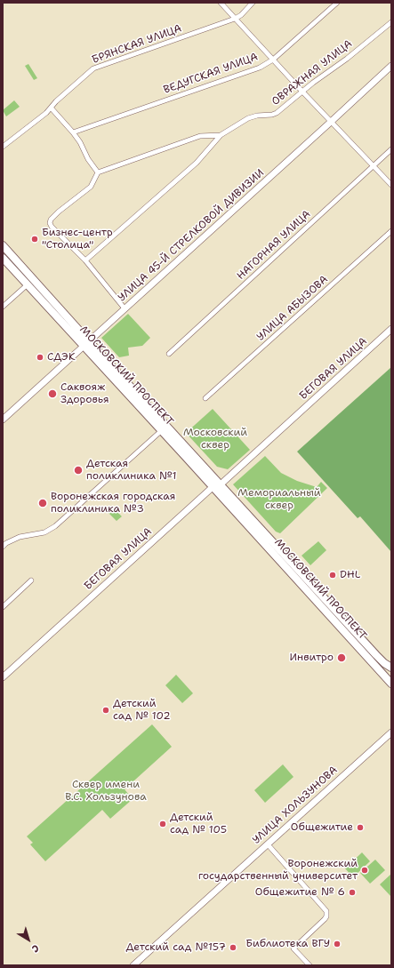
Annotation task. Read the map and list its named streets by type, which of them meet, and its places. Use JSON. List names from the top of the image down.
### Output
{
  "streets": {
    "main road": ["МОСКОВСКИЙ ПРОСПЕКТ"],
    "street": [
      "БРЯНСКАЯ УЛИЦА",
      "ОВРАЖНАЯ УЛИЦА",
      "ВЕДУГСКАЯ УЛИЦА",
      "УЛИЦА 45-Й СТРЕЛКОВОЙ ДИВИЗИИ",
      "НАГОРНАЯ УЛИЦА",
      "УЛИЦА АБЫЗОВА",
      "БЕГОВАЯ УЛИЦА",
      "УЛИЦА ХОЛЬЗУНОВА"
    ]
  },
  "crossings": [
    ["УЛИЦА 45-Й СТРЕЛКОВОЙ ДИВИЗИИ", "МОСКОВСКИЙ ПРОСПЕКТ"],
    ["БЕГОВАЯ УЛИЦА", "МОСКОВСКИЙ ПРОСПЕКТ"]
  ],
  "parks": ["Московский сквер", "Мемориальный сквер", "Сквер имени В.С. Хользунова"],
  "places": [
    "Бизнес-центр \"Столица\"",
    "СДЭК",
    "Саквояж Здоровья",
    "Детская поликлиника №1",
    "Воронежская городская поликлиника №3",
    "DHL",
    "Инвитро",
    "Детский сад № 102",
    "Детский сад № 105",
    "Общежитие",
    "Воронежский государственный университет",
    "Общежитие № 6",
    "Библиотека ВГУ",
    "Детский сад №157"
  ],
  "north": "bottom right"
}
